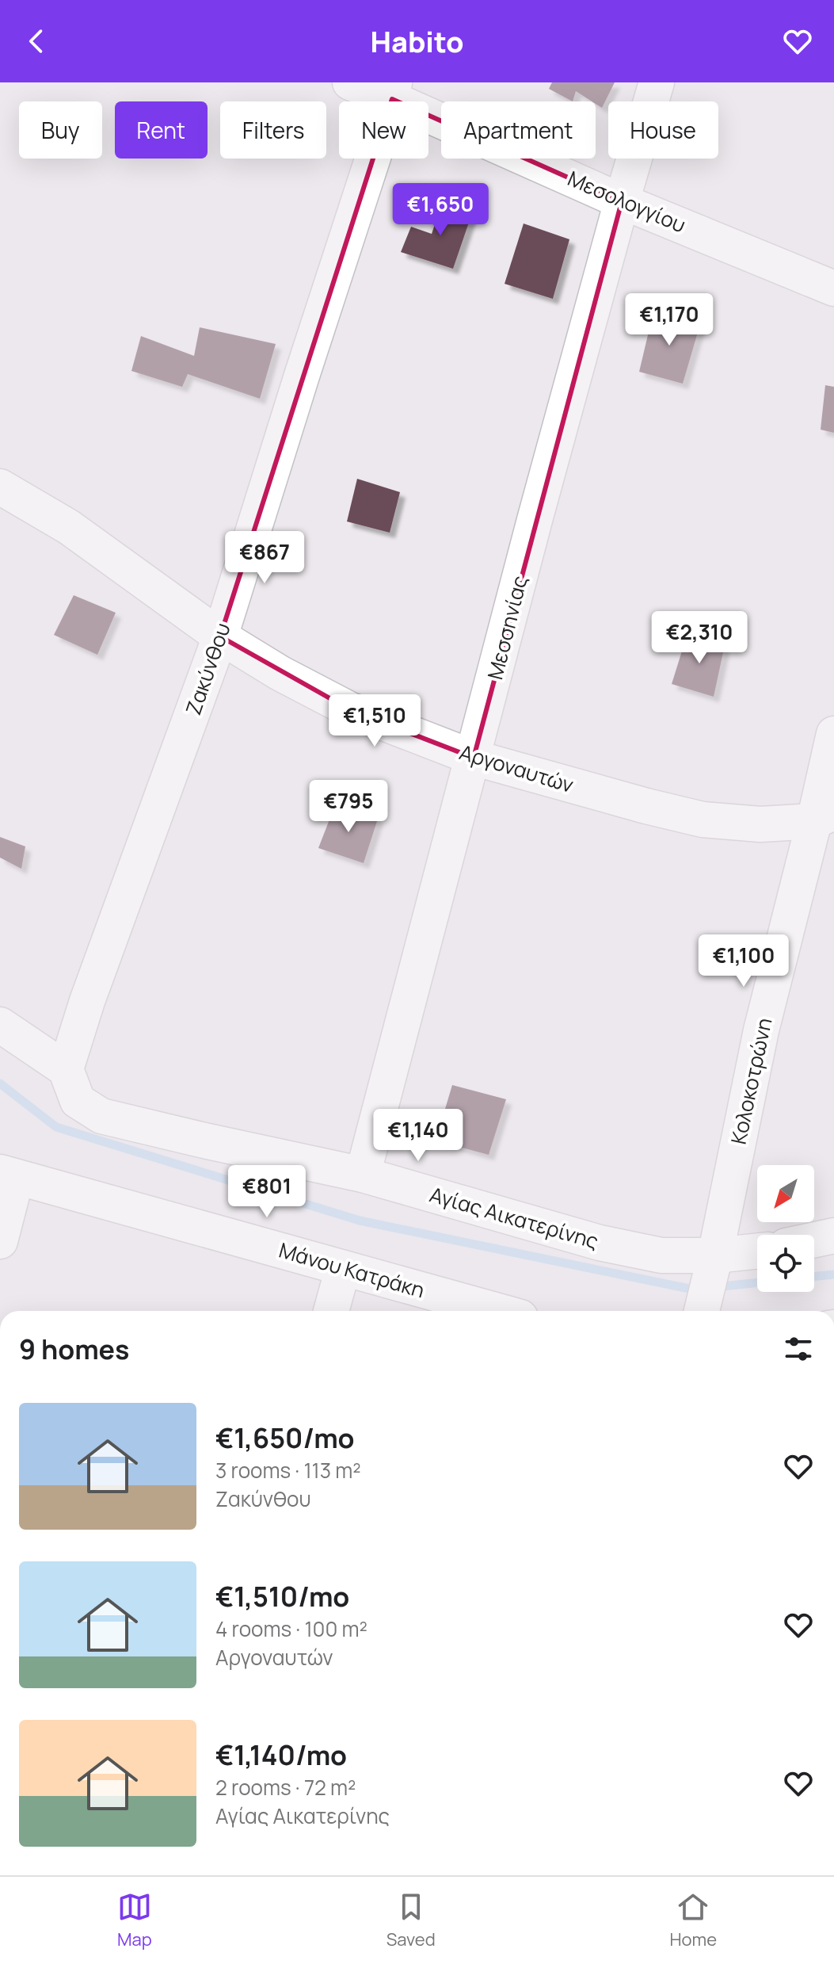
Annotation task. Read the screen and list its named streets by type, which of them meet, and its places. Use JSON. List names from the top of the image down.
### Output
{
  "streets": {
    "street": [
      "Μεσολογγίου",
      "Μεσσηνίας",
      "Ζακύνθου",
      "Αργοναυτών",
      "Κολοκοτρώνη",
      "Αγίας Αικατερίνης",
      "Μάνου Κατράκη"
    ]
  },
  "crossings": [
    ["Μεσολογγίου", "Μεσσηνίας"],
    ["Μεσολογγίου", "Ζακύνθου"],
    ["Μεσσηνίας", "Αργοναυτών"],
    ["Μεσσηνίας", "Αγίας Αικατερίνης"],
    ["Ζακύνθου", "Αργοναυτών"],
    ["Ζακύνθου", "Αγίας Αικατερίνης"],
    ["Αργοναυτών", "Κολοκοτρώνη"],
    ["Κολοκοτρώνη", "Αγίας Αικατερίνης"]
  ],
  "north": "bottom left",
  "page": {
    "header": "Habito",
    "chip": [
      "Buy",
      "Rent",
      "Filters",
      "New",
      "Apartment",
      "House"
    ],
    "price": [
      "€1,650",
      "€1,170",
      "€867",
      "€2,310",
      "€1,510",
      "€795",
      "€1,100",
      "€1,140",
      "€801"
    ],
    "heading": "9 homes",
    "list": [
      {
        "name": "€1,650/mo",
        "note": "3 rooms · 113 m² · Ζακύνθου"
      },
      {
        "name": "€1,510/mo",
        "note": "4 rooms · 100 m² · Αργοναυτών"
      },
      {
        "name": "€1,140/mo",
        "note": "2 rooms · 72 m² · Αγίας Αικατερίνης"
      }
    ],
    "tabs": ["Map", "Saved", "Home"]
  }
}
